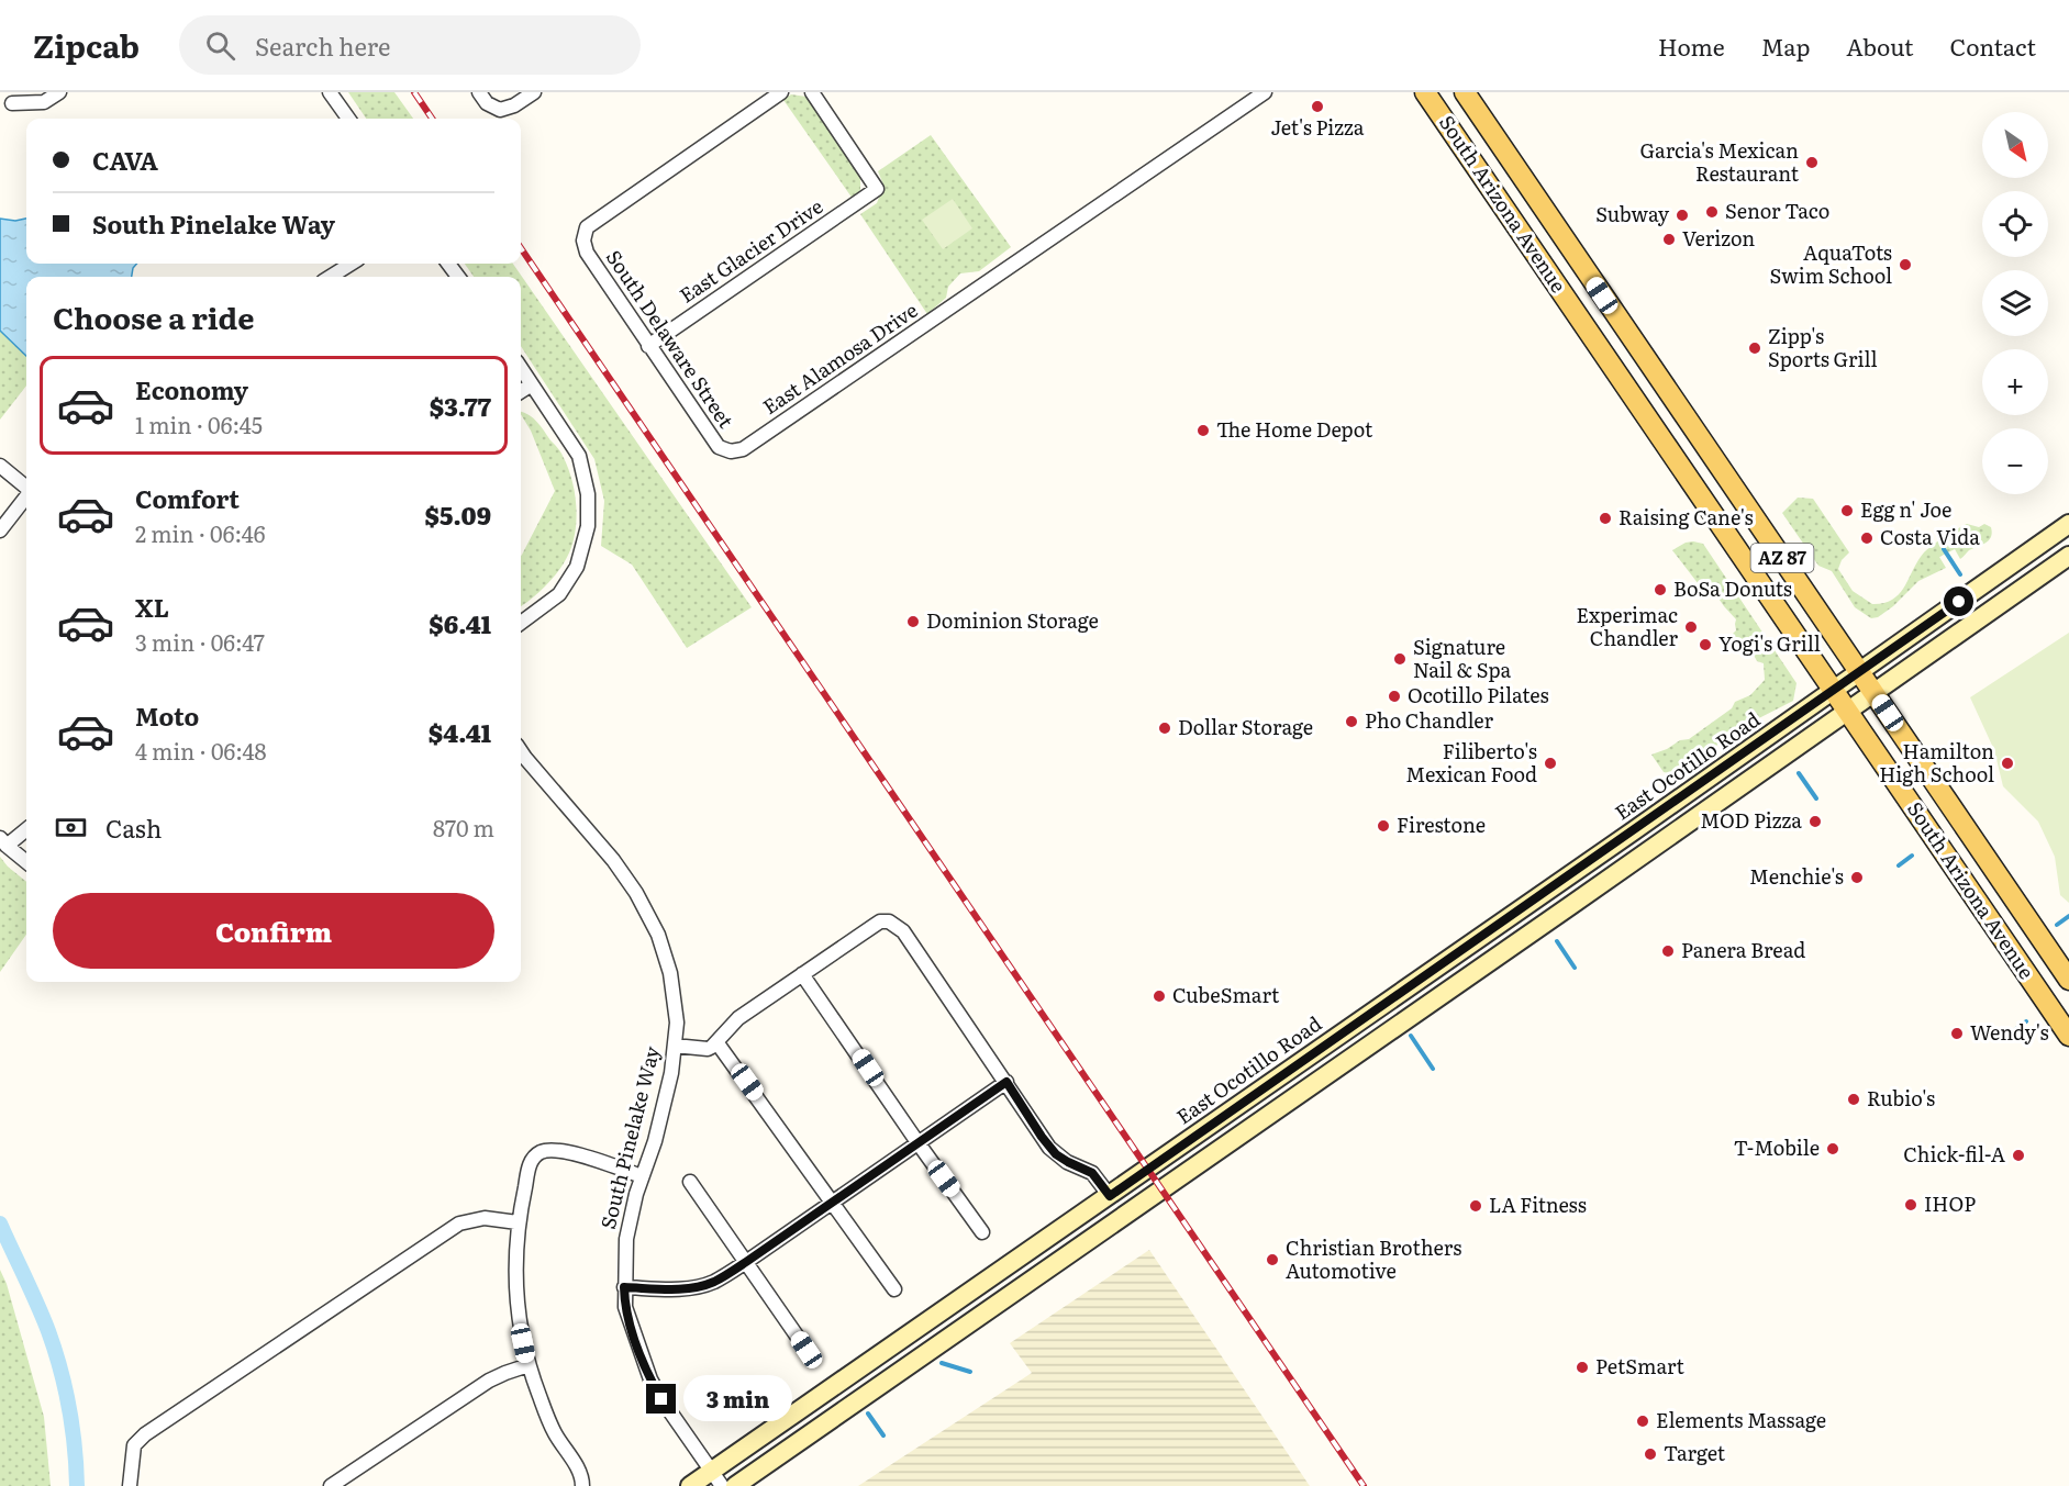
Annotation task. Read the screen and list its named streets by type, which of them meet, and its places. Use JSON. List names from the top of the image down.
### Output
{
  "streets": {
    "main road": ["South Arizona Avenue", "AZ 87", "East Ocotillo Road"],
    "street": [
      "East Glacier Drive",
      "South Delaware Street",
      "East Alamosa Drive",
      "South Pinelake Way"
    ]
  },
  "crossings": [
    ["South Arizona Avenue", "East Ocotillo Road"],
    ["East Glacier Drive", "South Delaware Street"],
    ["South Delaware Street", "East Alamosa Drive"],
    ["East Ocotillo Road", "South Pinelake Way"]
  ],
  "places": [
    "Jet's Pizza",
    "Garcia's Mexican Restaurant",
    "Senor Taco",
    "Subway",
    "Verizon",
    "AquaTots Swim School",
    "Zipp's Sports Grill",
    "The Home Depot",
    "Egg n' Joe",
    "Raising Cane's",
    "Costa Vida",
    "BoSa Donuts",
    "Dominion Storage",
    "Experimac Chandler",
    "Yogi's Grill",
    "Signature Nail & Spa",
    "Ocotillo Pilates",
    "Pho Chandler",
    "Dollar Storage",
    "Filiberto's Mexican Food",
    "Hamilton High School",
    "MOD Pizza",
    "Firestone",
    "Menchie's",
    "Panera Bread",
    "CubeSmart",
    "Wendy's",
    "Rubio's",
    "T-Mobile",
    "Chick-fil-A",
    "IHOP",
    "LA Fitness",
    "Christian Brothers Automotive",
    "PetSmart",
    "Elements Massage",
    "Target"
  ],
  "north": "bottom right",
  "page": {
    "header": "Zipcab",
    "search": "Search here",
    "nav": [
      "Home",
      "Map",
      "About",
      "Contact"
    ],
    "map_buttons": ["+", "−"],
    "banner": ["CAVA", "South Pinelake Way"],
    "heading": "Choose a ride",
    "list": [
      {
        "name": "Economy",
        "note": "1 min · 06:45",
        "value": "$3.77"
      },
      {
        "name": "Comfort",
        "note": "2 min · 06:46",
        "value": "$5.09"
      },
      {
        "name": "XL",
        "note": "3 min · 06:47",
        "value": "$6.41"
      },
      {
        "name": "Moto",
        "note": "4 min · 06:48",
        "value": "$4.41"
      }
    ],
    "pay": ["Cash", "870 m"],
    "buttons": "Confirm",
    "bubble": "3 min"
  }
}
